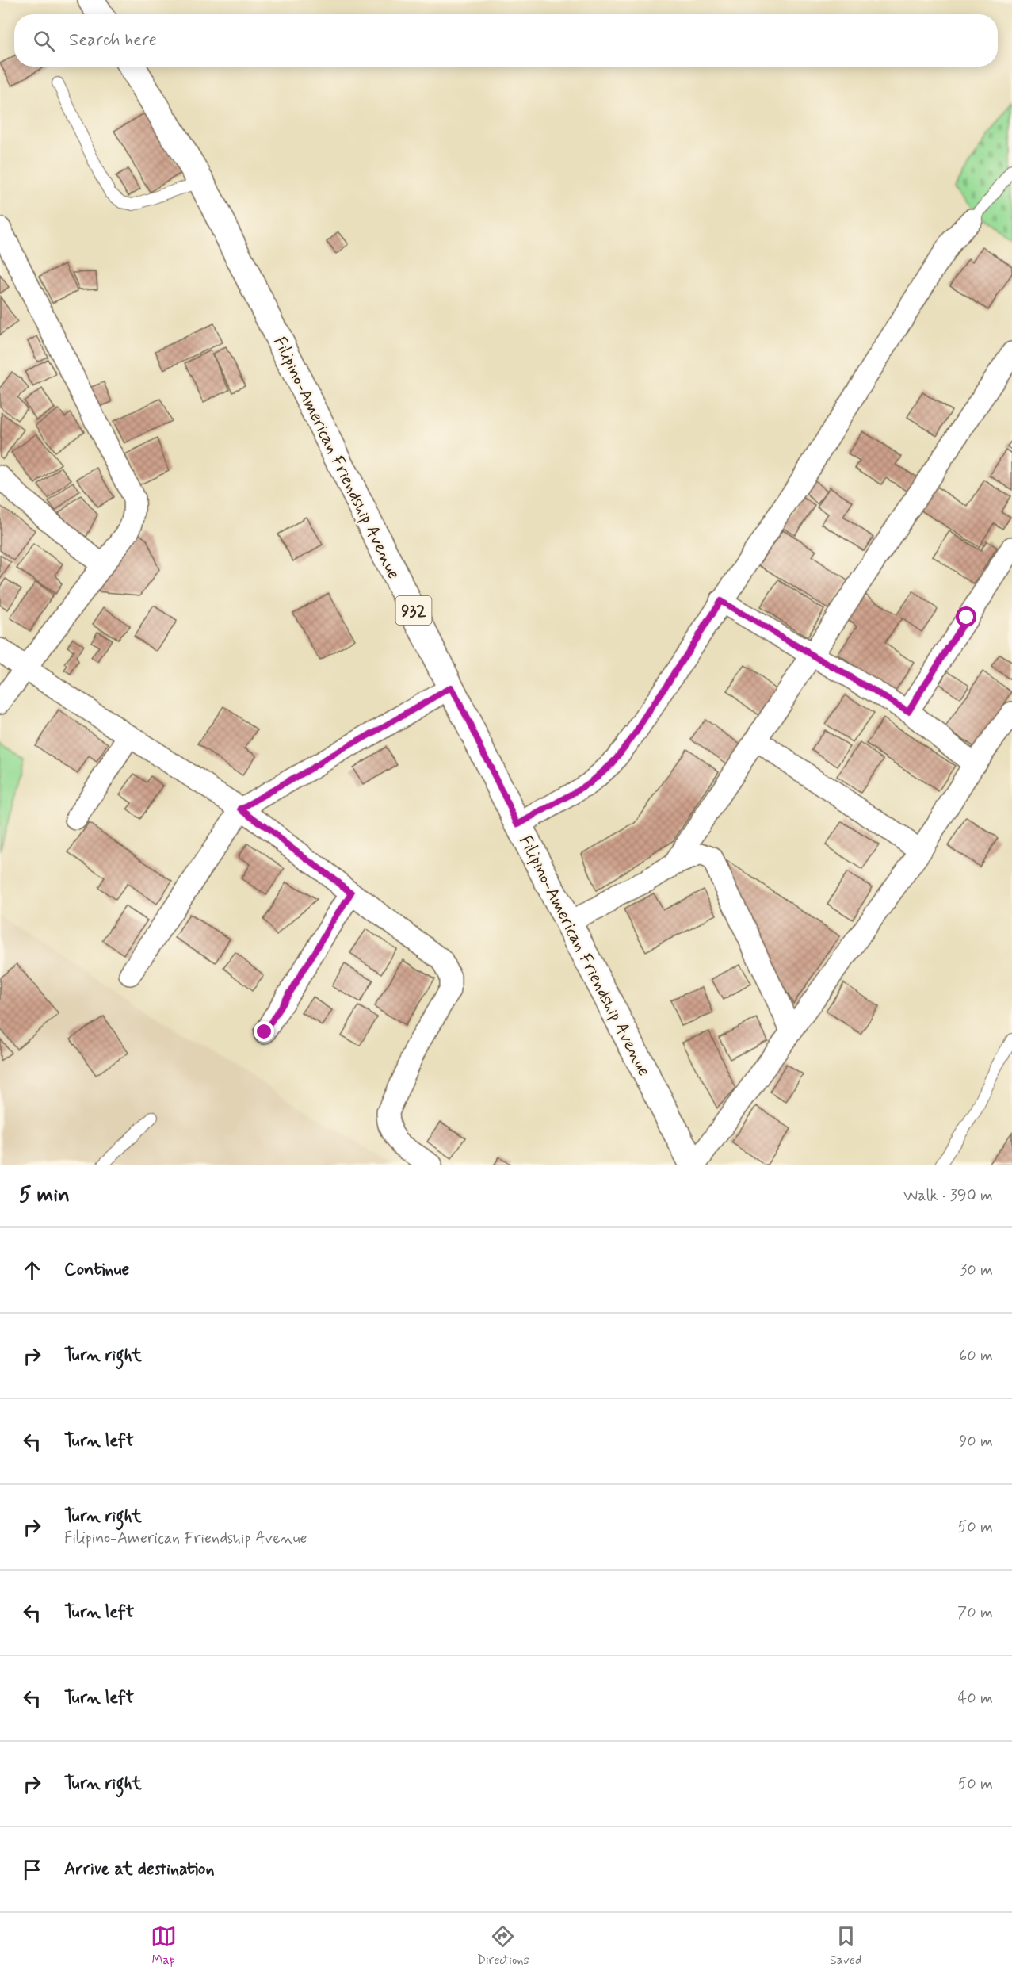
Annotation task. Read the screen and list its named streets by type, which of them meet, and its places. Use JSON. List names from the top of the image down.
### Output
{
  "streets": {
    "main road": ["Filipino-American Friendship Avenue", "932"]
  },
  "page": {
    "search": "Search here",
    "heading": ["5 min", "Walk · 390 m"],
    "list": [
      ["Continue", "30 m"],
      ["Turn right", "60 m"],
      ["Turn left", "90 m"],
      ["Turn right", "Filipino-American Friendship Avenue", "50 m"],
      ["Turn left", "70 m"],
      ["Turn left", "40 m"],
      ["Turn right", "50 m"],
      "Arrive at destination"
    ],
    "nav": ["Map", "Directions", "Saved"]
  }
}
